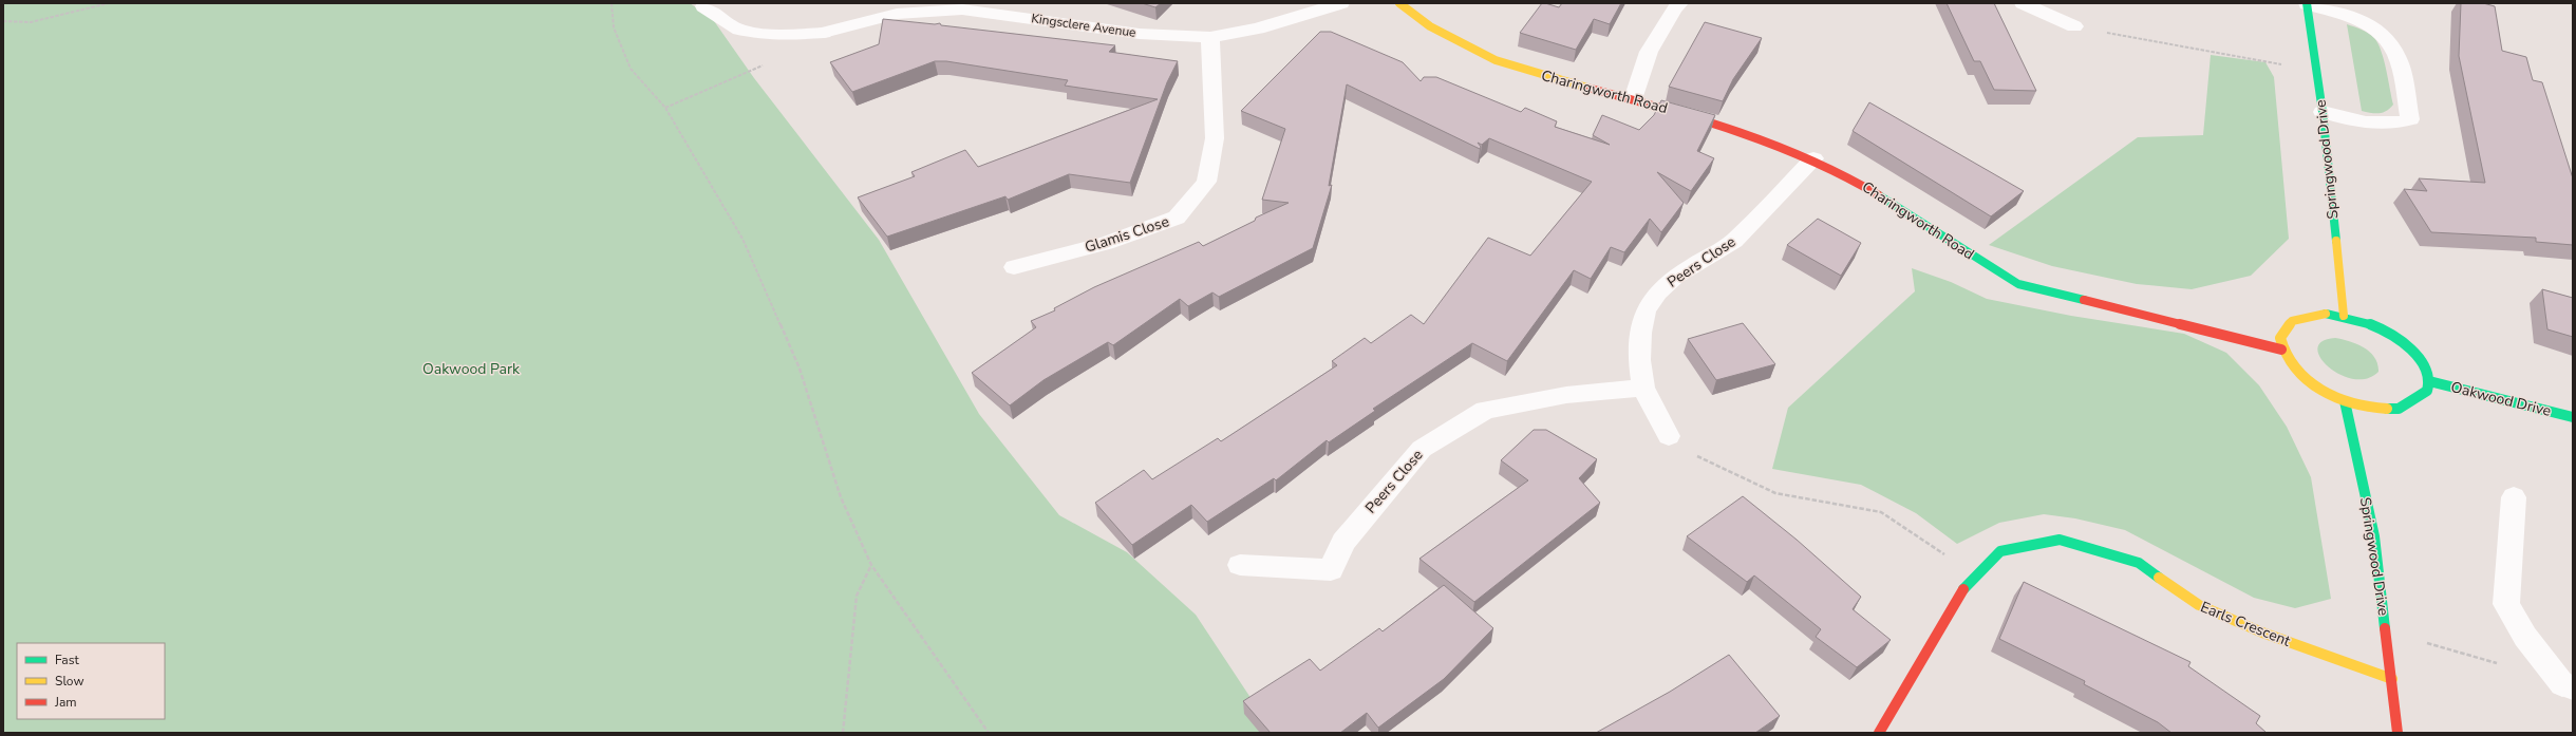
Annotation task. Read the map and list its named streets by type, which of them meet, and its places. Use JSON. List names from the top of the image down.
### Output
{
  "streets": {
    "street": [
      "Kingsclere Avenue",
      "Charingworth Road",
      "Springwood Drive",
      "Glamis Close",
      "Peers Close",
      "Oakwood Drive",
      "Earls Crescent"
    ]
  },
  "crossings": [
    ["Kingsclere Avenue", "Glamis Close"],
    ["Charingworth Road", "Peers Close"],
    ["Springwood Drive", "Earls Crescent"]
  ],
  "parks": ["Oakwood Park"],
  "legend": ["Fast", "Slow", "Jam"]
}
